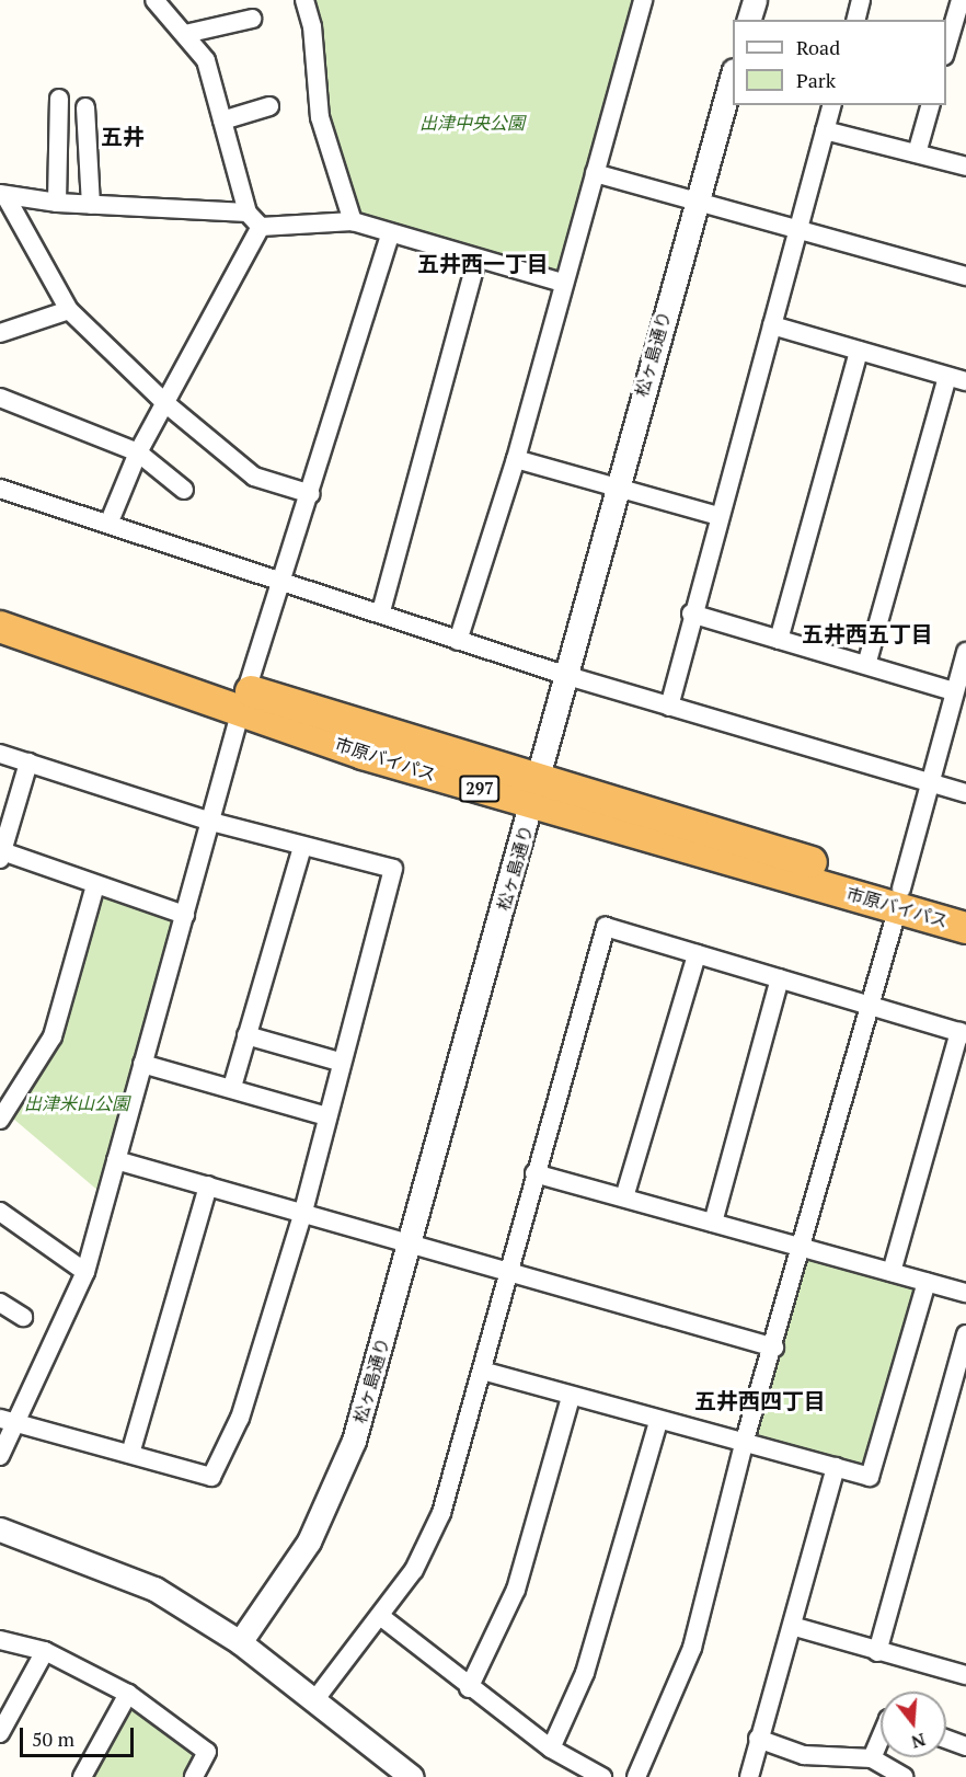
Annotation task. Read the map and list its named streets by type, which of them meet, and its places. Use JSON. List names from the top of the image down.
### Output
{
  "streets": {
    "highway": ["市原バイパス", "297"],
    "street": ["松ヶ島通り"]
  },
  "crossings": [
    ["松ヶ島通り", "市原バイパス"]
  ],
  "districts": [
    "五井",
    "五井西一丁目",
    "五井西五丁目",
    "五井西四丁目"
  ],
  "parks": ["出津中央公園", "出津米山公園"],
  "legend": ["Road", "Park"],
  "scale_bar": "50 m",
  "north": "bottom"
}
